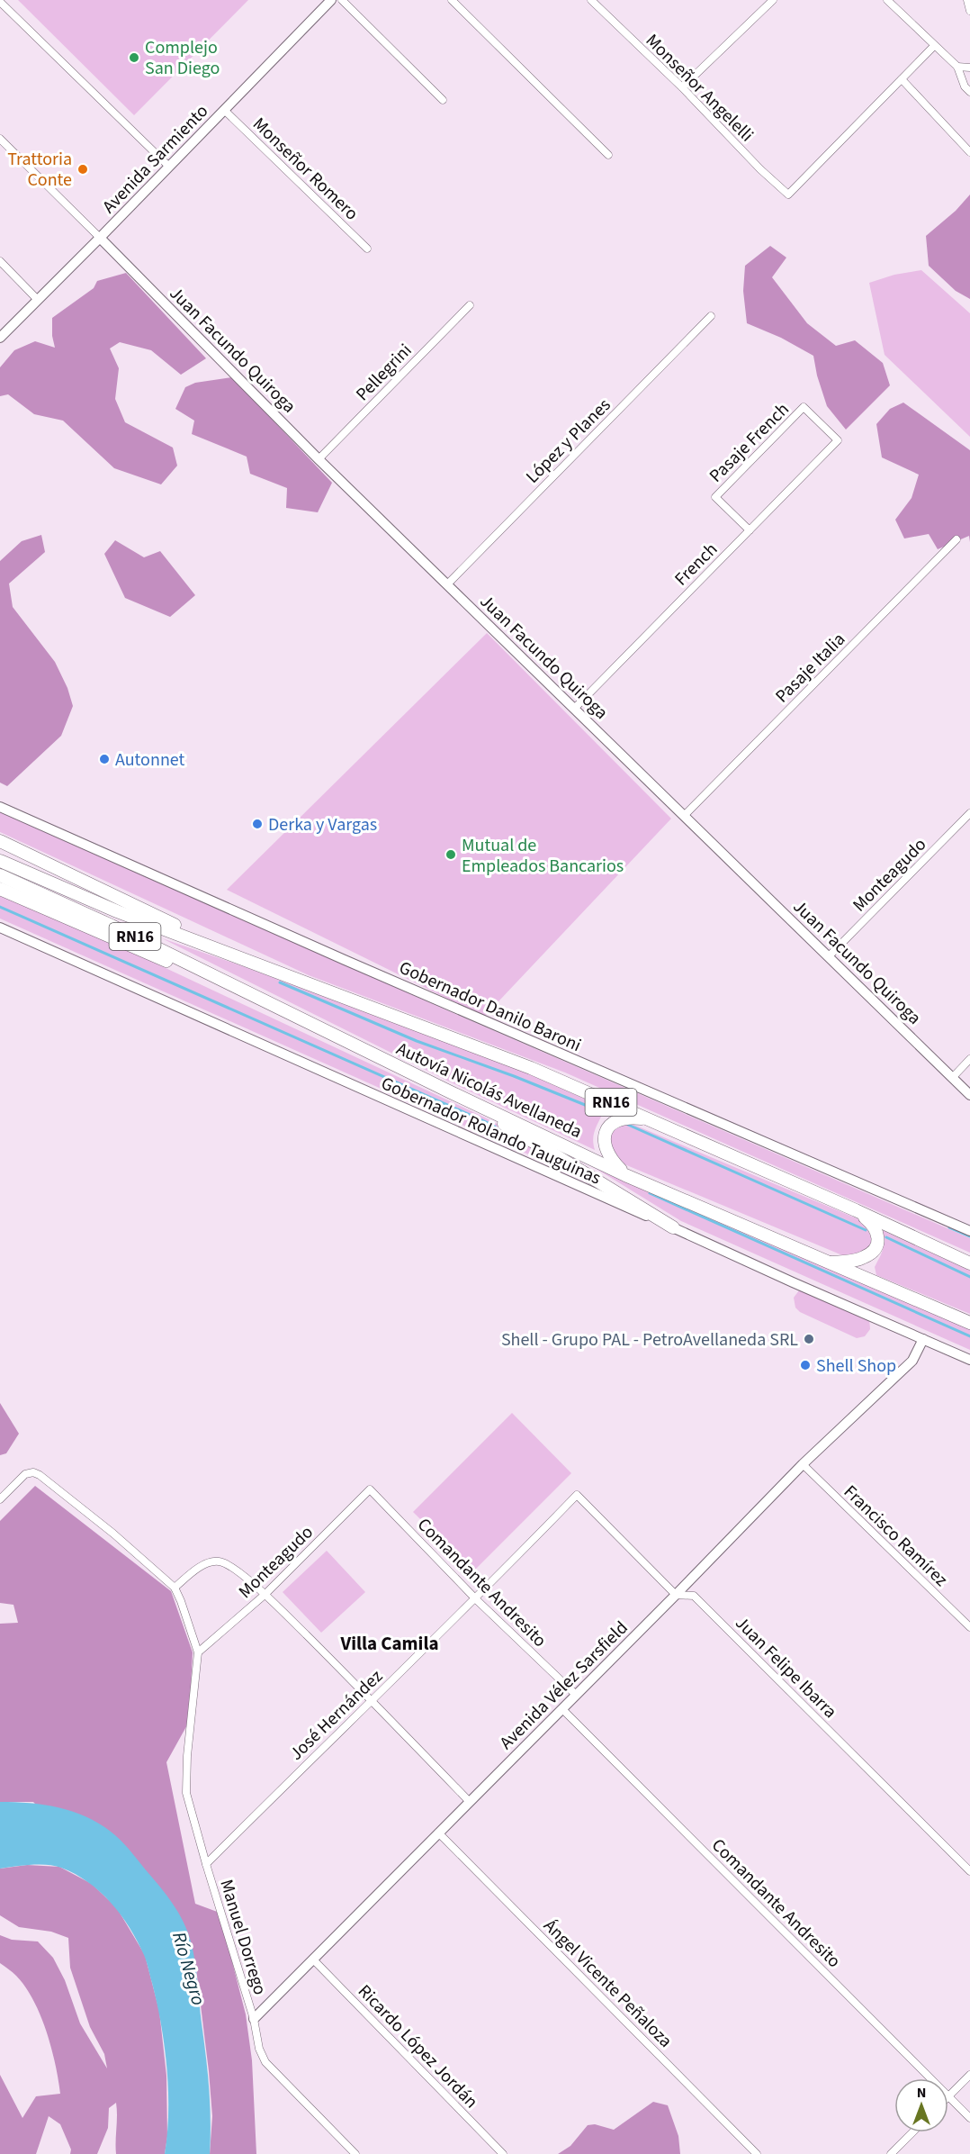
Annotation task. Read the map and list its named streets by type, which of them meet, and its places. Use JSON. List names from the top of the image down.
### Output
{
  "streets": {
    "highway": ["RN16", "Autovía Nicolás Avellaneda"],
    "street": [
      "Monseñor Angelelli",
      "Avenida Sarmiento",
      "Monseñor Romero",
      "Juan Facundo Quiroga",
      "Pellegrini",
      "López y Planes",
      "Pasaje French",
      "French",
      "Pasaje Italia",
      "Monteagudo",
      "Gobernador Danilo Baroni",
      "Gobernador Rolando Tauguinas",
      "Francisco Ramírez",
      "Comandante Andresito",
      "Juan Felipe Ibarra",
      "Avenida Vélez Sarsfield",
      "José Hernández",
      "Manuel Dorrego",
      "Ángel Vicente Peñaloza",
      "Ricardo López Jordán"
    ]
  },
  "crossings": [
    ["Avenida Sarmiento", "Monseñor Romero"],
    ["Avenida Sarmiento", "Juan Facundo Quiroga"],
    ["Juan Facundo Quiroga", "Pellegrini"],
    ["Juan Facundo Quiroga", "López y Planes"],
    ["Juan Facundo Quiroga", "French"],
    ["Juan Facundo Quiroga", "Pasaje Italia"],
    ["Juan Facundo Quiroga", "Monteagudo"],
    ["Pasaje French", "French"],
    ["Monteagudo", "Comandante Andresito"],
    ["Gobernador Rolando Tauguinas", "Avenida Vélez Sarsfield"],
    ["Francisco Ramírez", "Avenida Vélez Sarsfield"],
    ["Comandante Andresito", "Avenida Vélez Sarsfield"],
    ["Comandante Andresito", "José Hernández"],
    ["Juan Felipe Ibarra", "Avenida Vélez Sarsfield"],
    ["Juan Felipe Ibarra", "José Hernández"],
    ["Avenida Vélez Sarsfield", "Manuel Dorrego"],
    ["Avenida Vélez Sarsfield", "Ángel Vicente Peñaloza"],
    ["Avenida Vélez Sarsfield", "Ricardo López Jordán"],
    ["José Hernández", "Manuel Dorrego"]
  ],
  "districts": ["Villa Camila"],
  "water": ["Río Negro"],
  "places": [
    "Complejo San Diego",
    "Trattoria Conte",
    "Autonnet",
    "Derka y Vargas",
    "Mutual de Empleados Bancarios",
    "Shell - Grupo PAL - PetroAvellaneda SRL",
    "Shell Shop"
  ],
  "north": "top"
}
